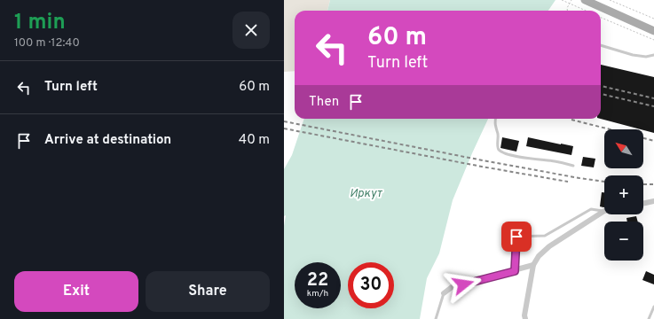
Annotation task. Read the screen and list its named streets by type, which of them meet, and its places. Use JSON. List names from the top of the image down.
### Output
{
  "water": ["Иркут"],
  "north": "top left",
  "page": {
    "heading": ["1 min", "100 m · 12:40"],
    "turn": ["60 m", "Turn left"],
    "list": [
      {
        "name": "Turn left",
        "value": "60 m"
      },
      {
        "name": "Arrive at destination",
        "value": "40 m"
      }
    ],
    "then": "Then",
    "map_buttons": ["+", "−"],
    "speed": "22 km/h",
    "limit": "30",
    "buttons": ["Exit", "Share"]
  }
}
